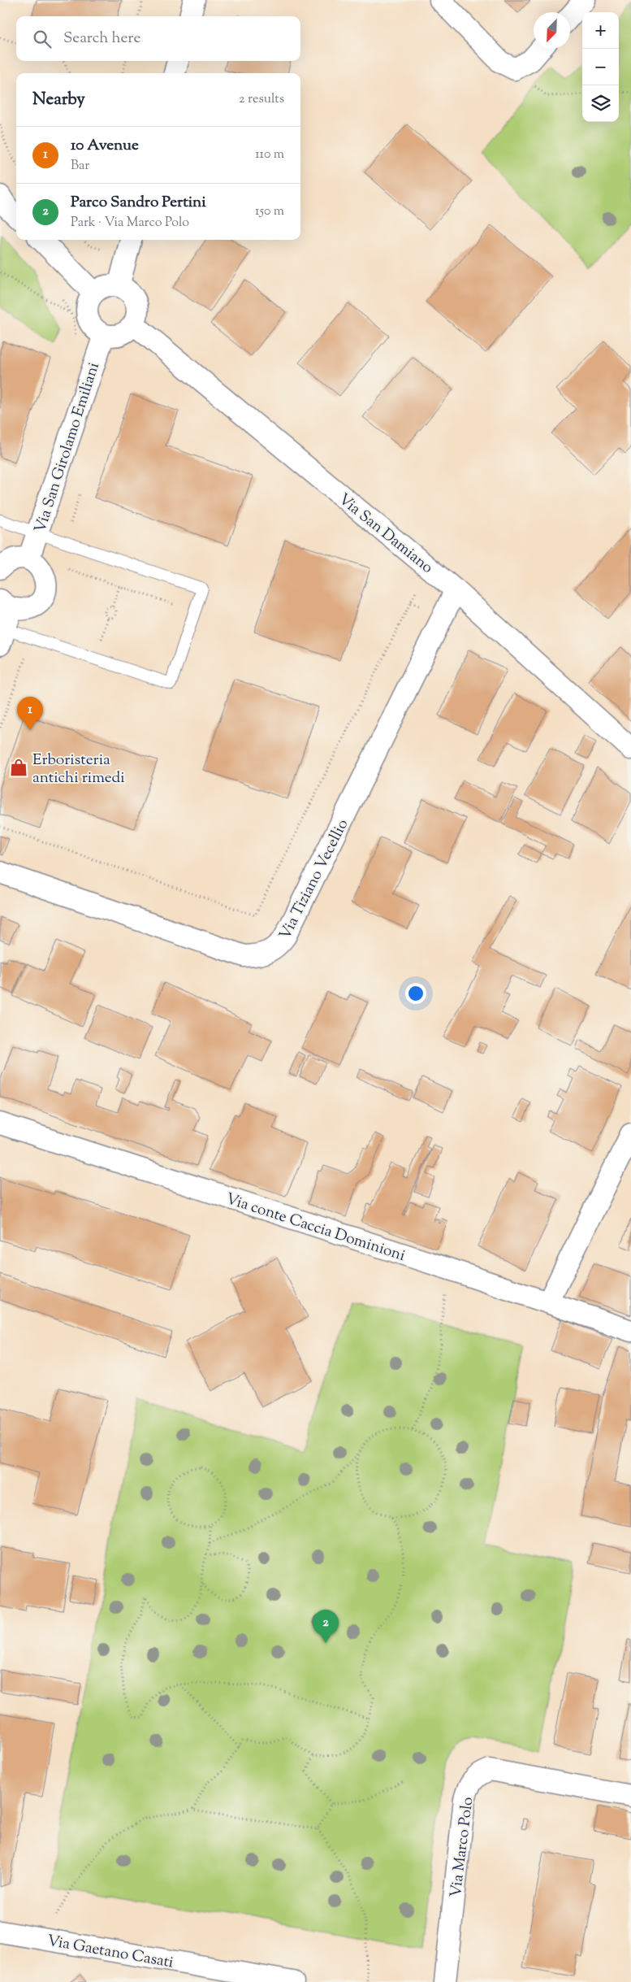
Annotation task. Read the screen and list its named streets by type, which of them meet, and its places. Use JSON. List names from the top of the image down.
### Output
{
  "streets": {
    "street": [
      "Via San Girolamo Emiliani",
      "Via San Damiano",
      "Via Tiziano Vecellio",
      "Via conte Caccia Dominioni",
      "Via Marco Polo",
      "Via Gaetano Casati"
    ]
  },
  "crossings": [
    ["Via San Girolamo Emiliani", "Via San Damiano"],
    ["Via San Damiano", "Via Tiziano Vecellio"]
  ],
  "places": {
    "shop": ["Erboristeria antichi rimedi"]
  },
  "north": "bottom left",
  "page": {
    "map_buttons": ["+", "−"],
    "search": "Search here",
    "heading": ["Nearby", "2 results"],
    "list": [
      {
        "mark": "1",
        "name": "10 Avenue",
        "note": "Bar",
        "value": "110 m"
      },
      {
        "mark": "2",
        "name": "Parco Sandro Pertini",
        "note": "Park · Via Marco Polo",
        "value": "150 m"
      }
    ],
    "pins": ["1", "2"]
  }
}
